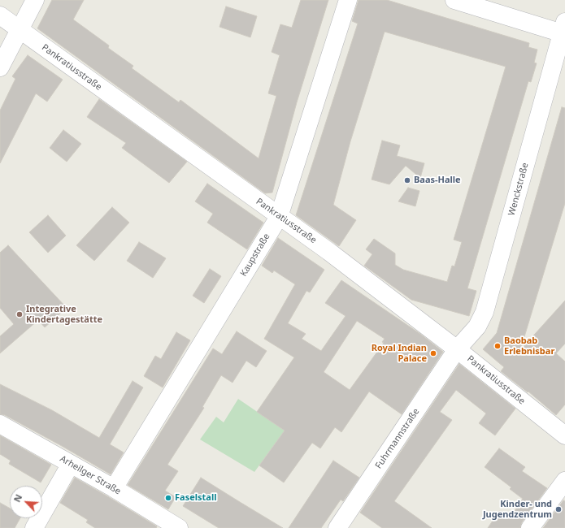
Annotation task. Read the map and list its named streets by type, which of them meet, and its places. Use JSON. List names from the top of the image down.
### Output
{
  "streets": {
    "street": [
      "Pankratiusstraße",
      "Wenckstraße",
      "Kaupstraße",
      "Fuhrmannstraße",
      "Arheilger Straße"
    ]
  },
  "crossings": [
    ["Pankratiusstraße", "Wenckstraße"],
    ["Pankratiusstraße", "Kaupstraße"],
    ["Pankratiusstraße", "Fuhrmannstraße"],
    ["Wenckstraße", "Fuhrmannstraße"],
    ["Kaupstraße", "Arheilger Straße"]
  ],
  "places": [
    "Baas-Halle",
    "Integrative Kindertagestätte",
    "Baobab Erlebnisbar",
    "Royal Indian Palace",
    "Faselstall",
    "Kinder- und Jugendzentrum"
  ],
  "north": "top left"
}
